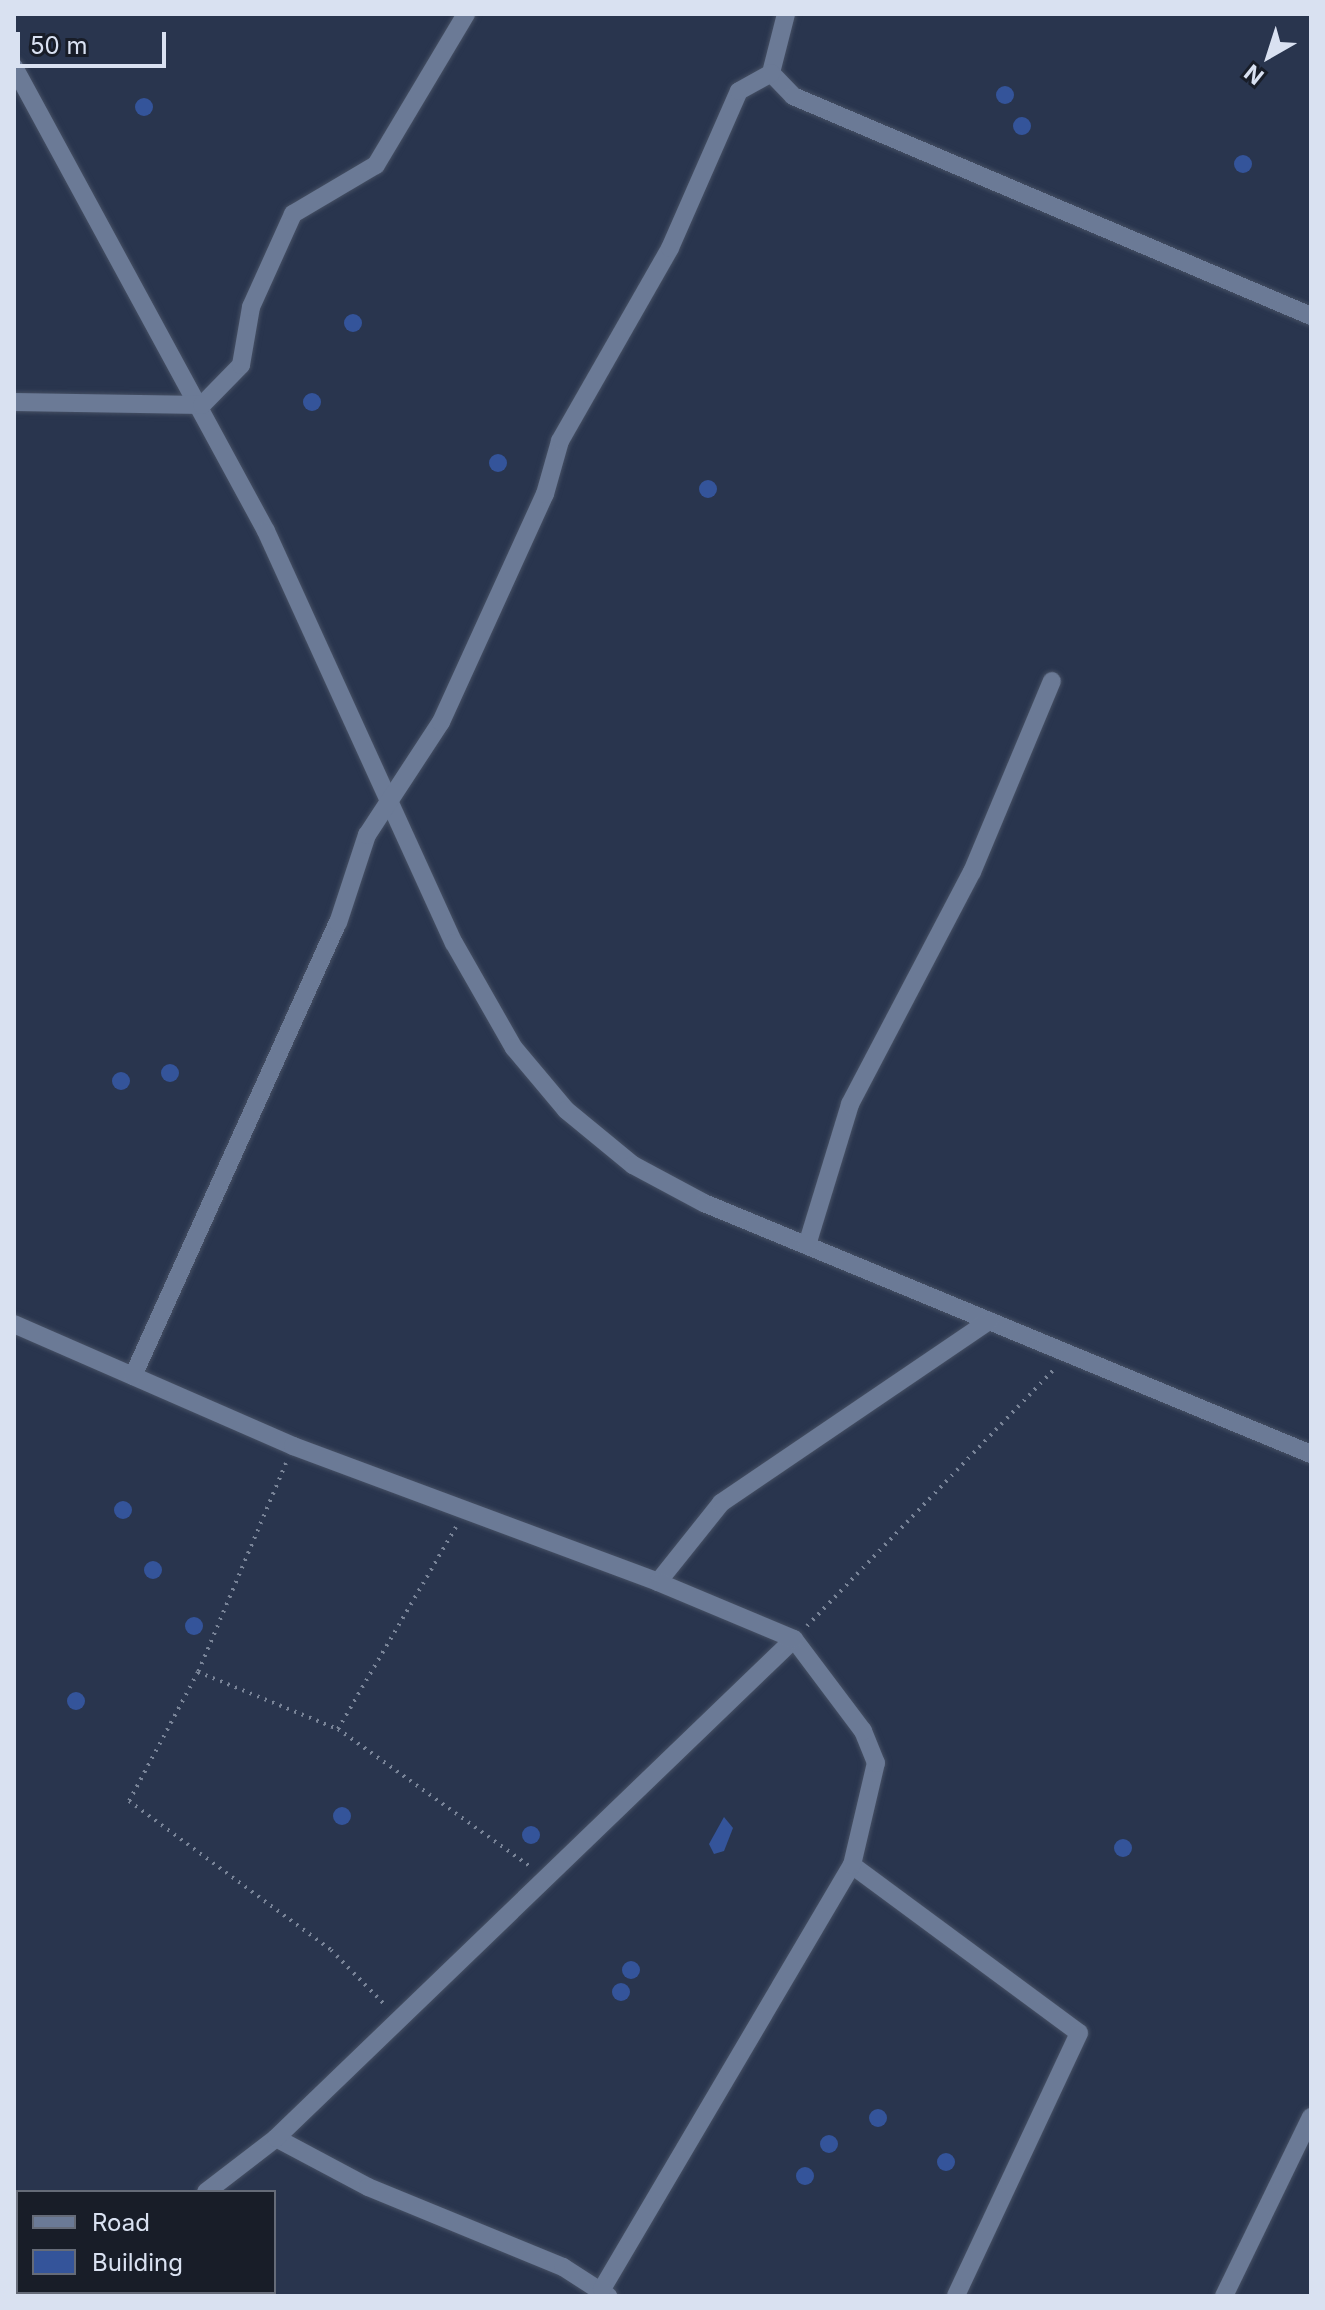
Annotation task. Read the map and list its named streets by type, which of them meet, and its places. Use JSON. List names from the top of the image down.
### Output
{
  "legend": ["Road", "Building"],
  "scale_bar": "50 m",
  "north": "bottom left"
}
